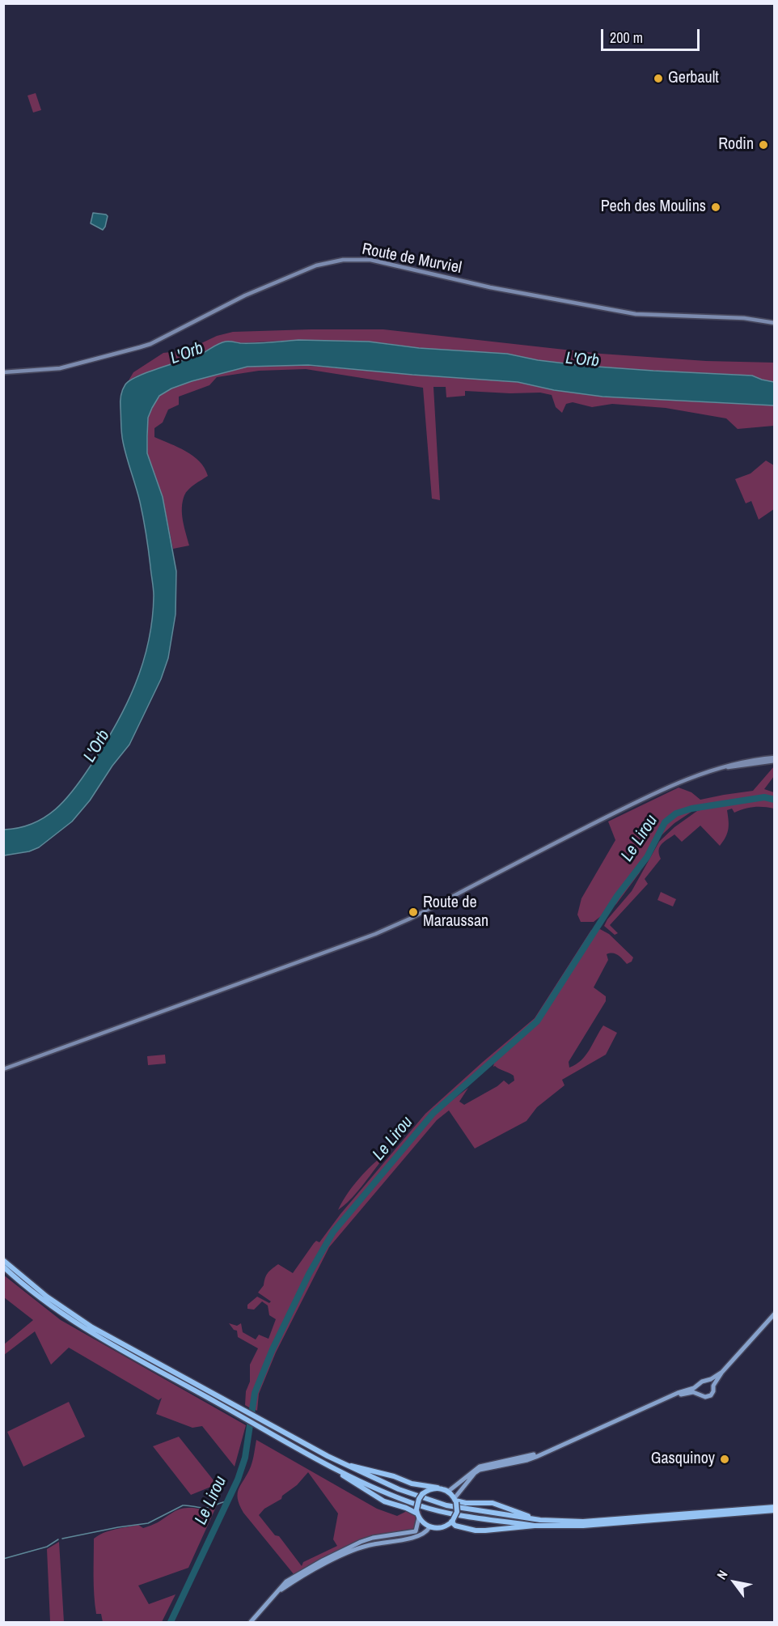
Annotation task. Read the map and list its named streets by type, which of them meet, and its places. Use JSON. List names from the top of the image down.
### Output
{
  "streets": {
    "main road": ["Route de Murviel"]
  },
  "water": ["L'Orb", "Le Lirou"],
  "places": [
    "Gerbault",
    "Rodin",
    "Pech des Moulins",
    "Route de Maraussan",
    "Gasquinoy"
  ],
  "scale_bar": "200 m",
  "north": "top left"
}
